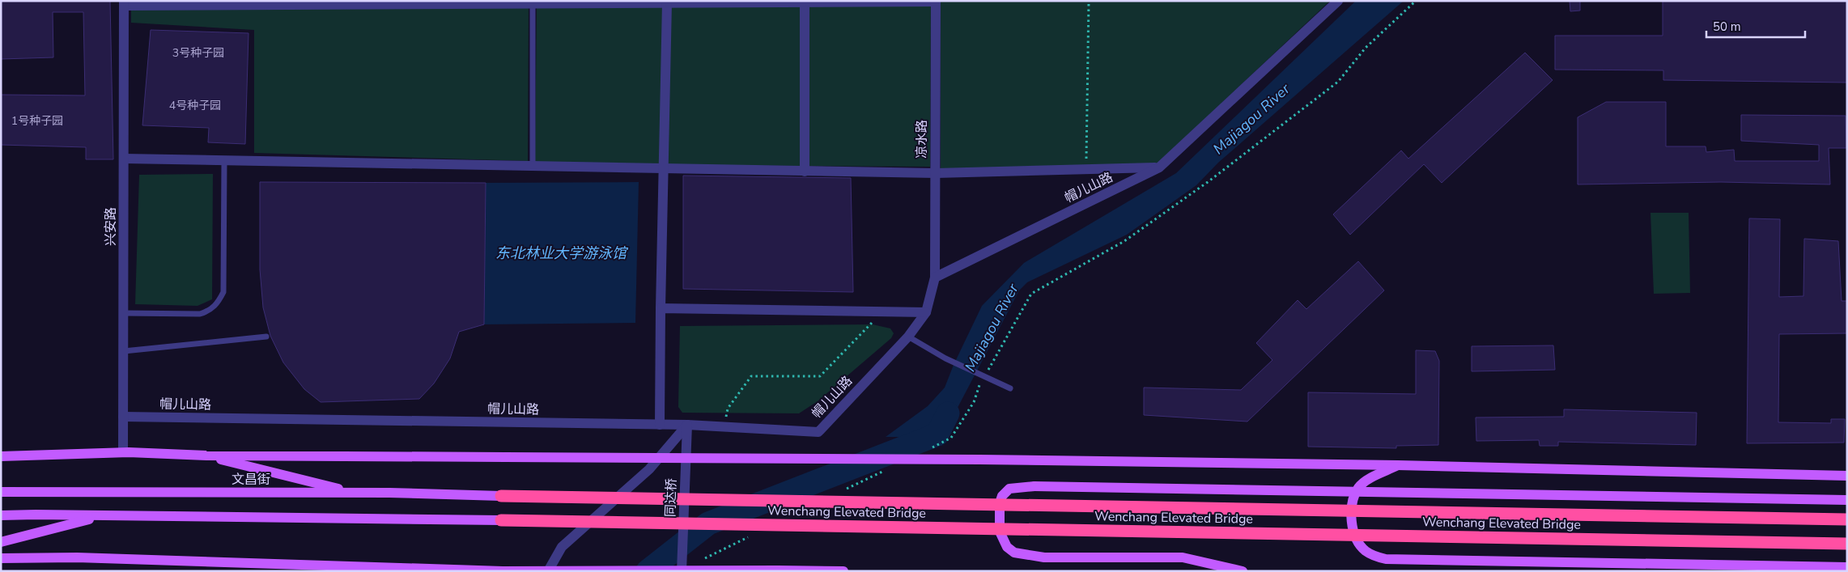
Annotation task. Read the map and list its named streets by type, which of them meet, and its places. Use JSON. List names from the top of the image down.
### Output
{
  "streets": {
    "highway": ["Wenchang Elevated Bridge"],
    "main road": ["文昌街"],
    "street": [
      "凉水路",
      "帽儿山路",
      "兴安路",
      "同达桥"
    ]
  },
  "crossings": [
    ["凉水路", "帽儿山路"],
    ["帽儿山路", "兴安路"],
    ["帽儿山路", "同达桥"],
    ["文昌街", "Wenchang Elevated Bridge"]
  ],
  "water": ["Majiagou River", "东北林业大学游泳馆"],
  "house_numbers": ["3号种子园", "4号种子园", "1号种子园"],
  "scale_bar": "50 m"
}
